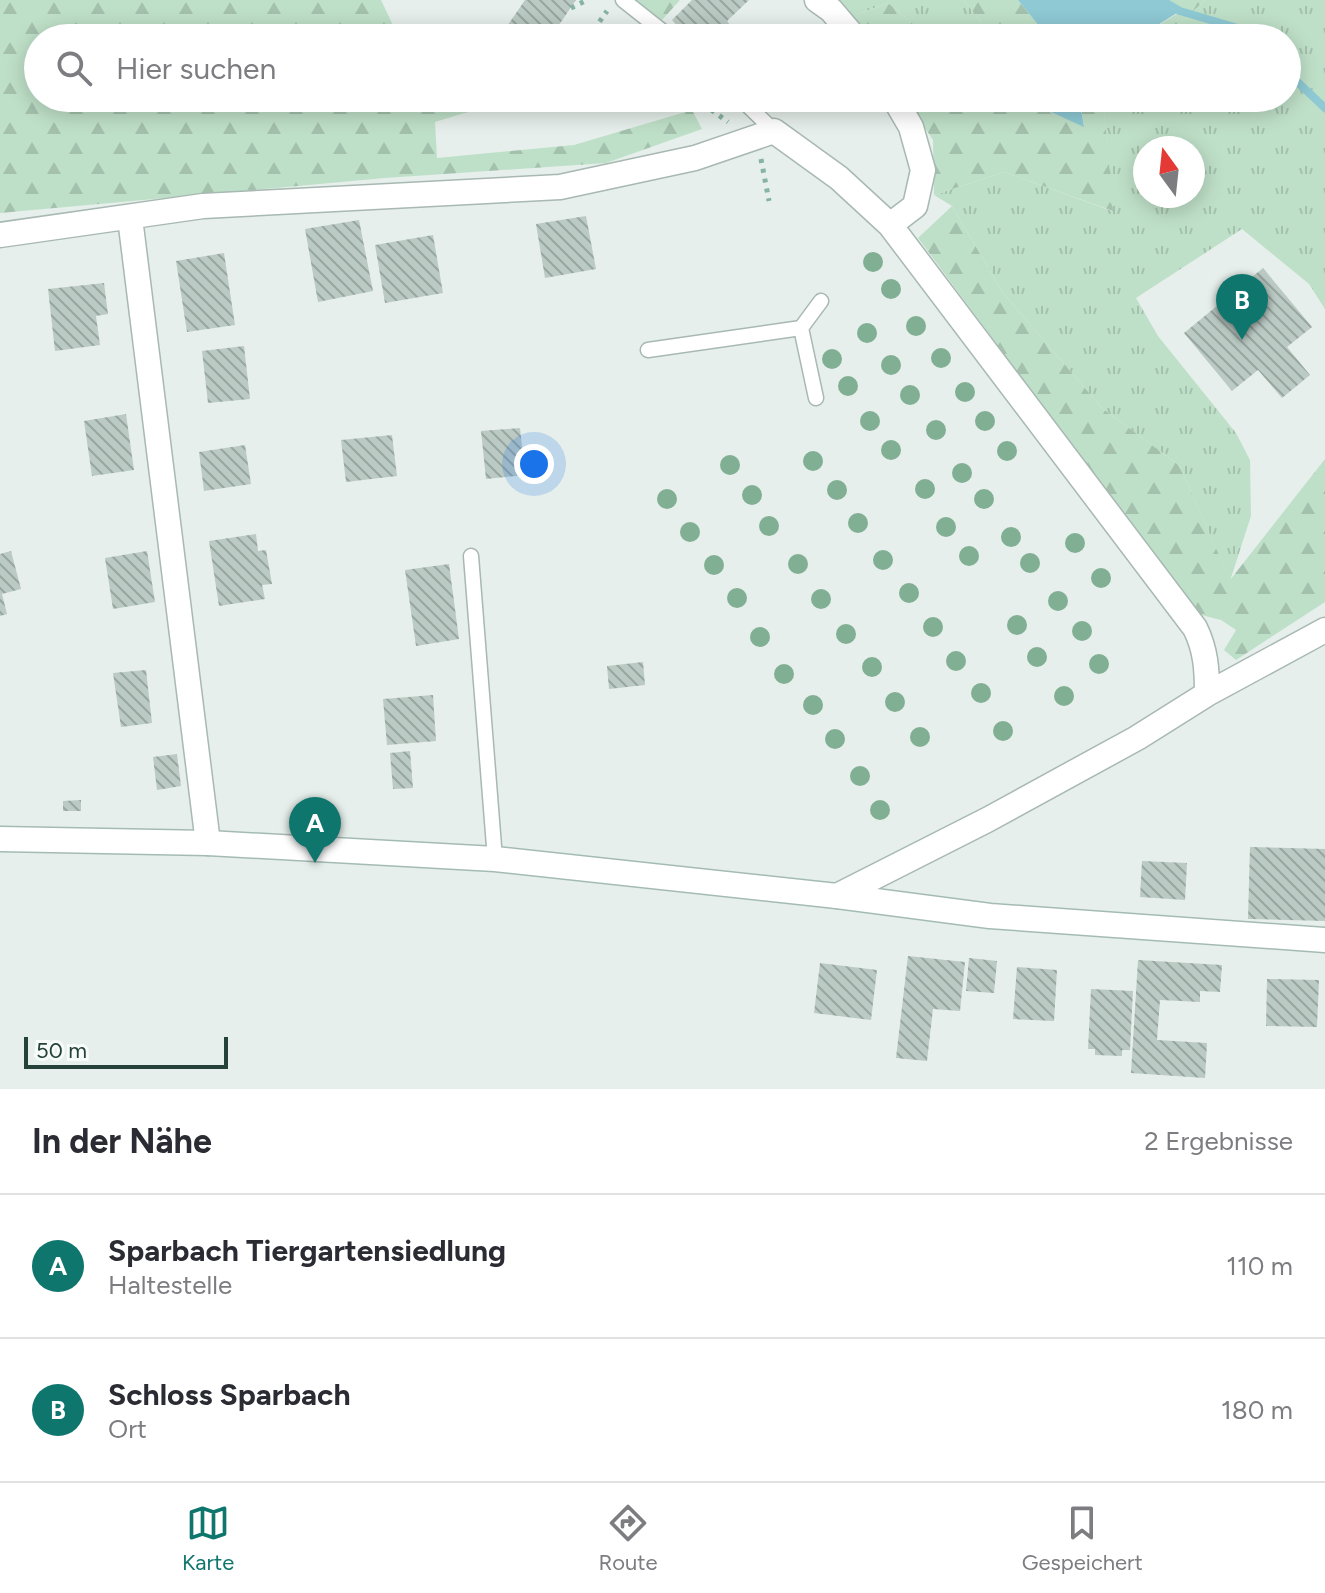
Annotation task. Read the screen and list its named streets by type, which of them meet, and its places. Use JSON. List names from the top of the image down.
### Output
{
  "scale_bar": "50 m",
  "north": "top",
  "page": {
    "search": "Hier suchen",
    "pins": ["B", "A"],
    "scale": "50 m",
    "heading": ["In der Nähe", "2 Ergebnisse"],
    "list": [
      {
        "mark": "A",
        "name": "Sparbach Tiergartensiedlung",
        "note": "Haltestelle",
        "value": "110 m"
      },
      {
        "mark": "B",
        "name": "Schloss Sparbach",
        "note": "Ort",
        "value": "180 m"
      }
    ],
    "nav": ["Karte", "Route", "Gespeichert"]
  }
}
